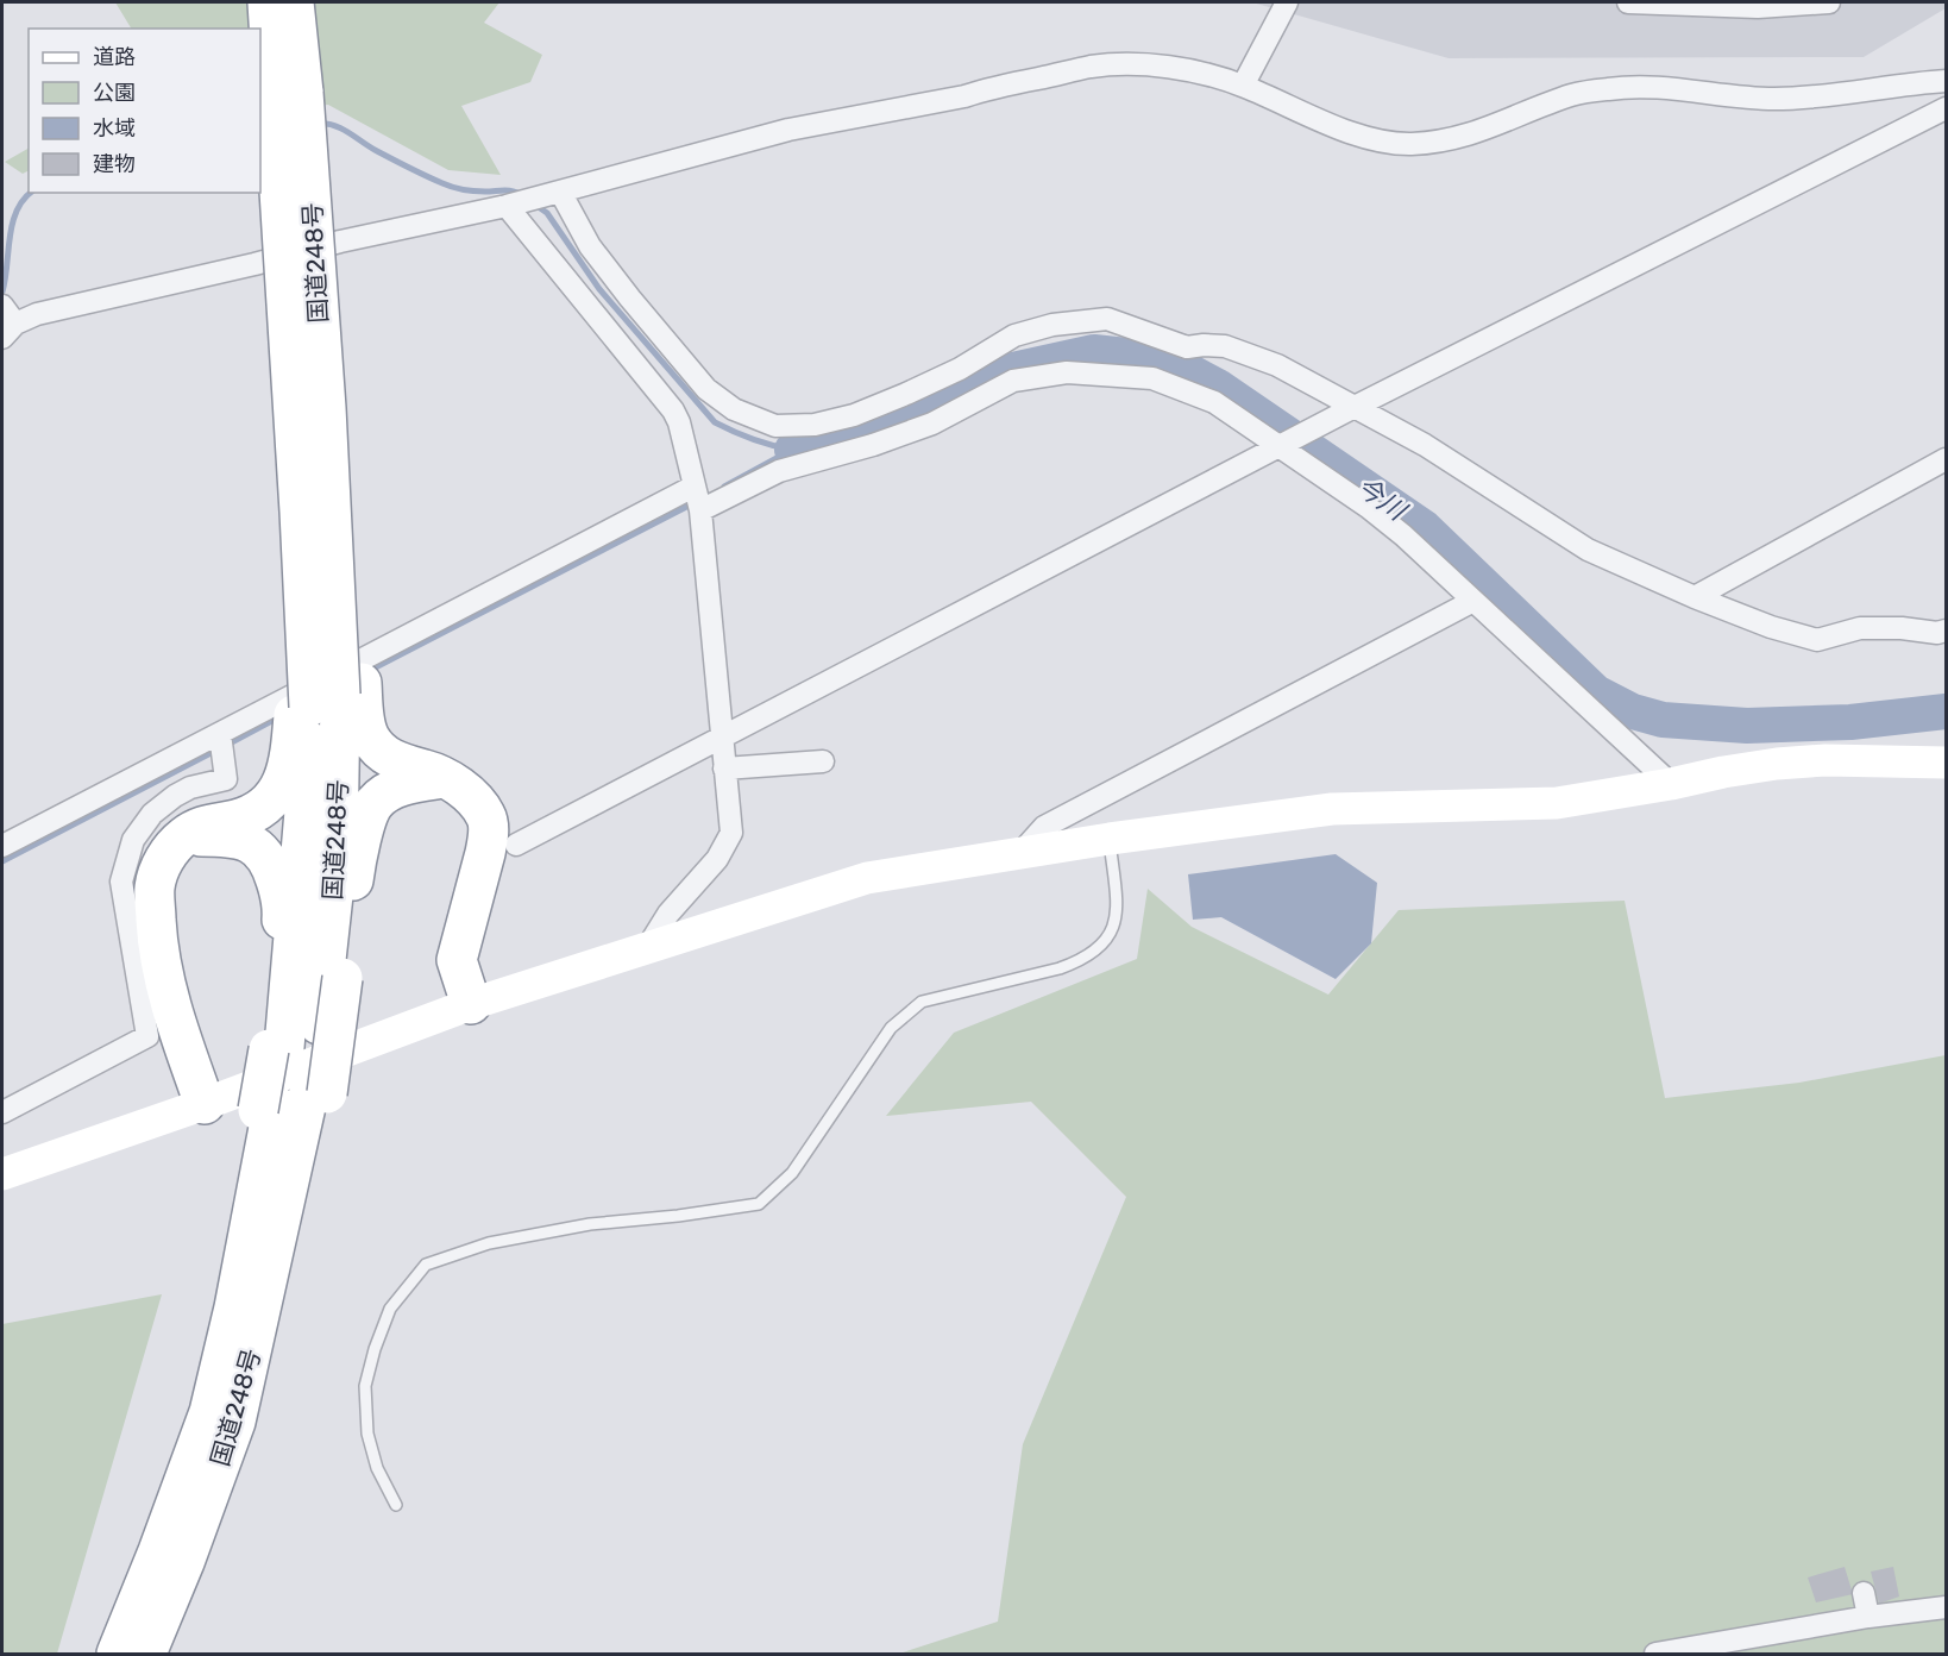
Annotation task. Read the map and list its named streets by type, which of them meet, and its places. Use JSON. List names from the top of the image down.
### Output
{
  "streets": {
    "highway": ["国道248号"]
  },
  "water": ["今川"],
  "legend": [
    "道路",
    "公園",
    "水域",
    "建物"
  ]
}
